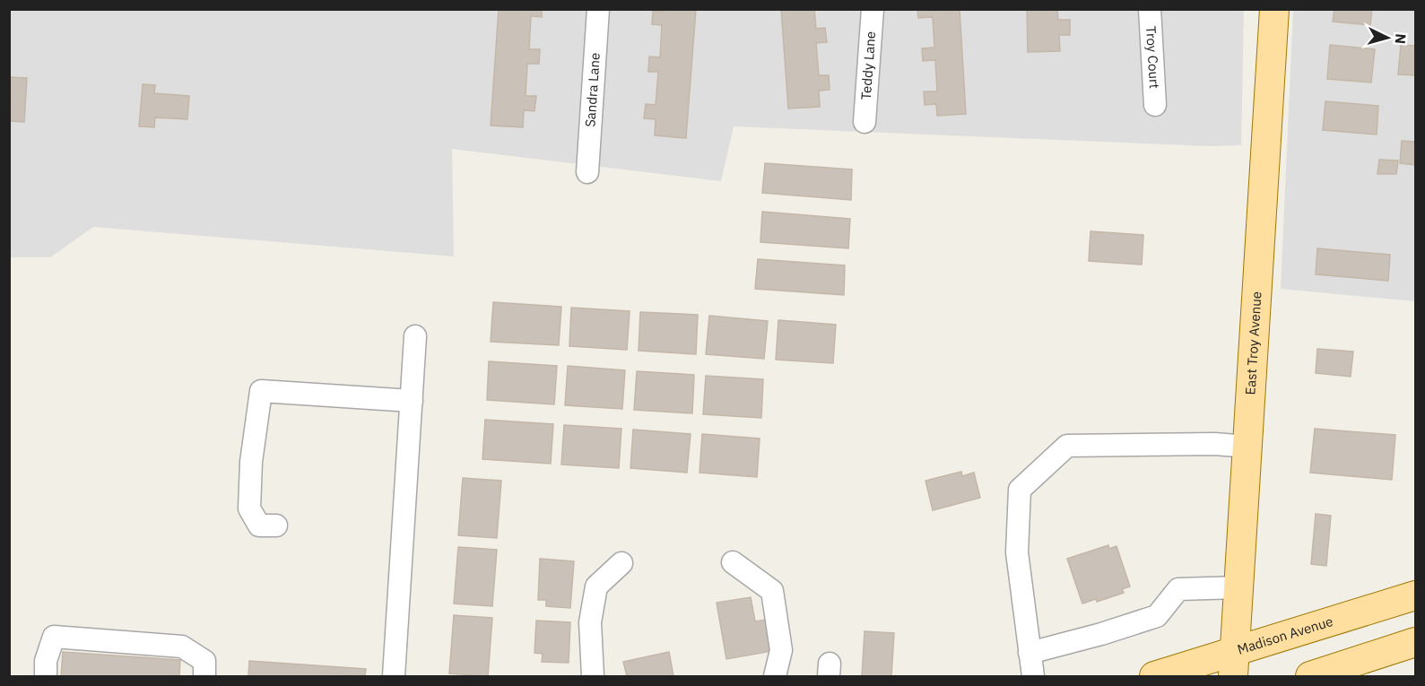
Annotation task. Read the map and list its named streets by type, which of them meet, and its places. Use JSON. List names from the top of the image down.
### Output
{
  "streets": {
    "main road": ["East Troy Avenue", "Madison Avenue"],
    "street": ["Troy Court", "Teddy Lane", "Sandra Lane"]
  },
  "crossings": [
    ["East Troy Avenue", "Madison Avenue"]
  ],
  "north": "right"
}
